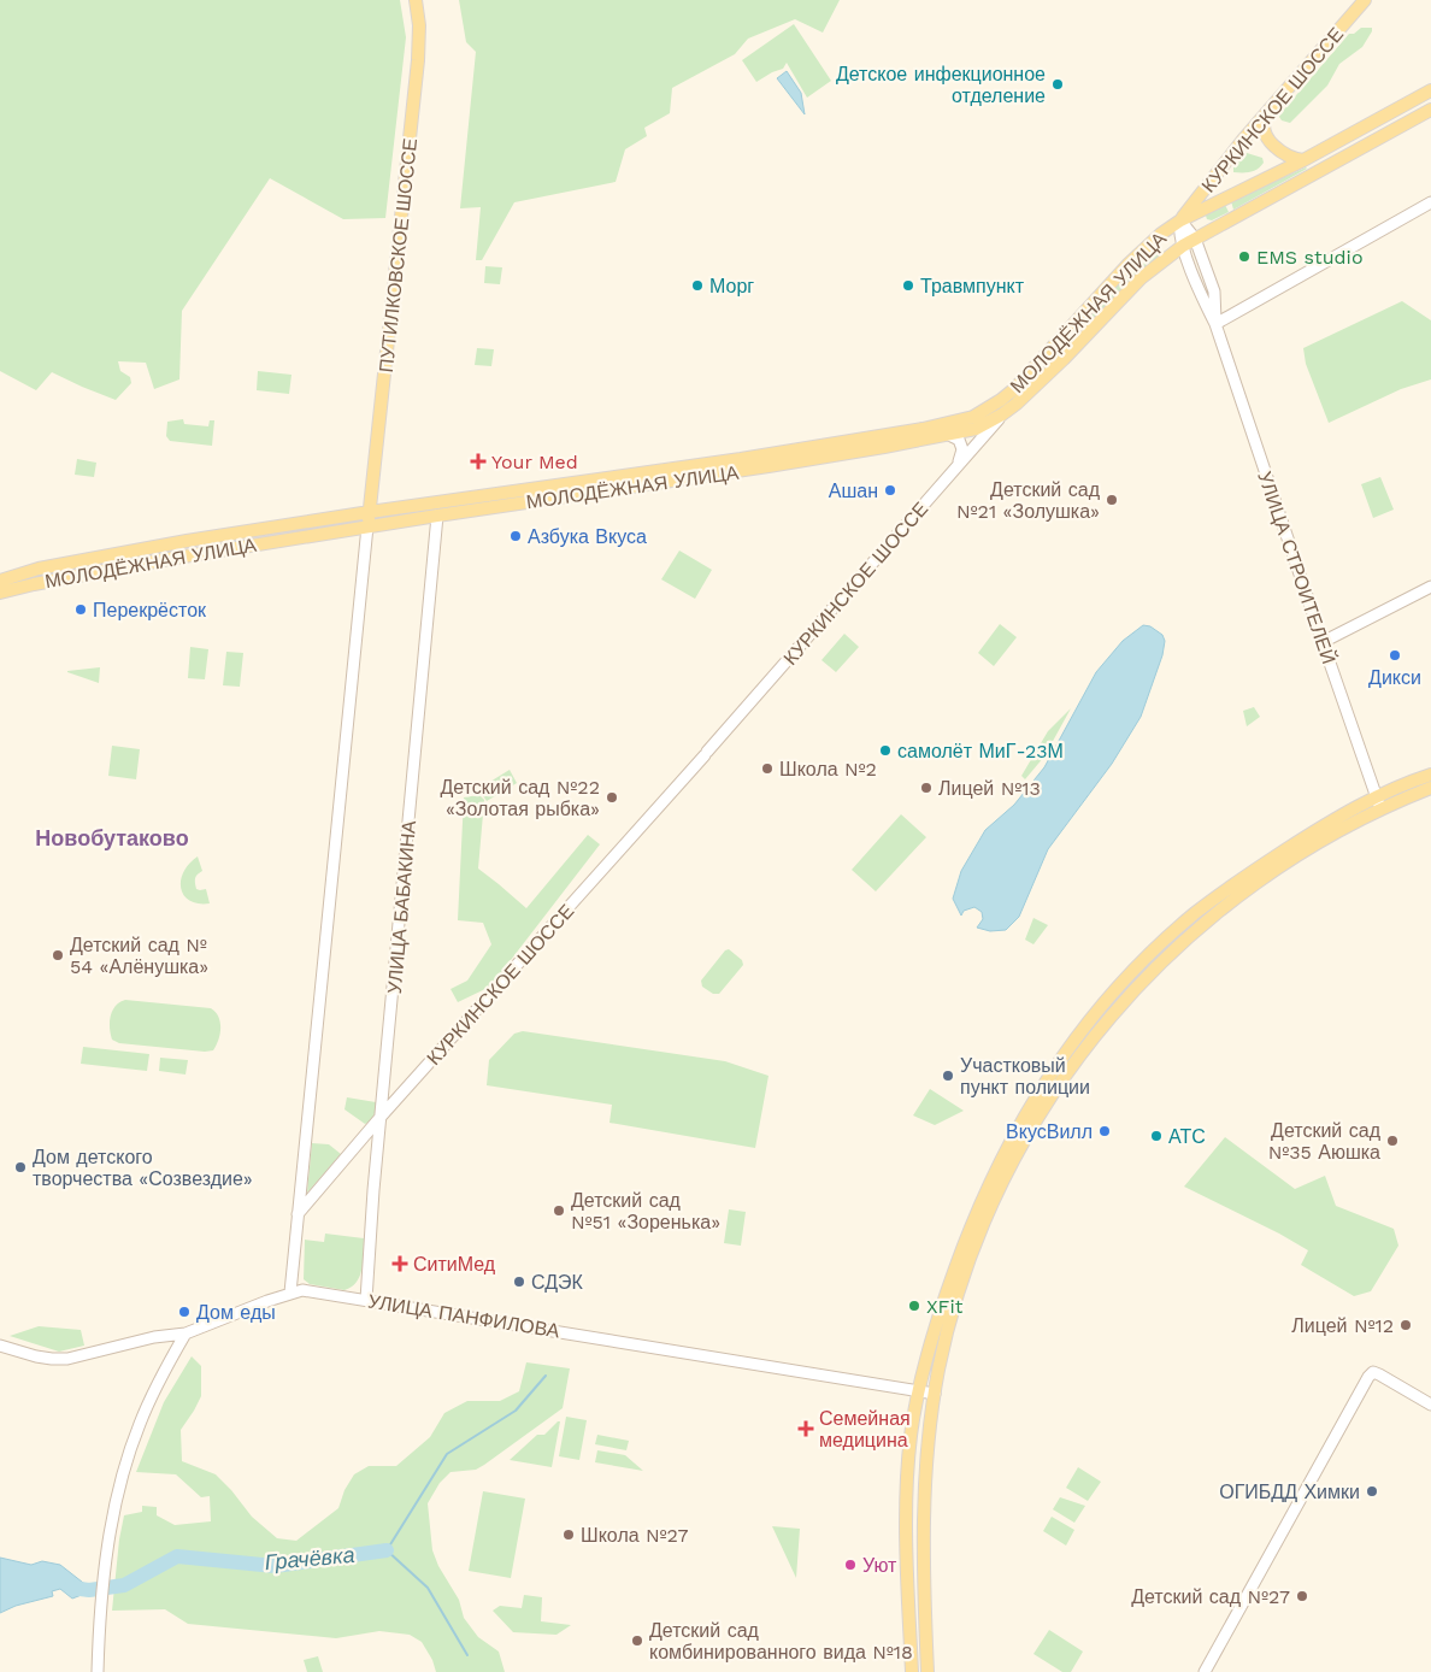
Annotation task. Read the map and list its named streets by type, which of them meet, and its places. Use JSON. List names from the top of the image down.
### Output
{
  "streets": {
    "main road": ["КУРКИНСКОЕ ШОССЕ", "ПУТИЛКОВСКОЕ ШОССЕ", "МОЛОДЁЖНАЯ УЛИЦА"],
    "street": ["УЛИЦА СТРОИТЕЛЕЙ", "УЛИЦА БАБАКИНА", "УЛИЦА ПАНФИЛОВА"]
  },
  "crossings": [
    ["КУРКИНСКОЕ ШОССЕ", "МОЛОДЁЖНАЯ УЛИЦА"],
    ["КУРКИНСКОЕ ШОССЕ", "УЛИЦА СТРОИТЕЛЕЙ"],
    ["КУРКИНСКОЕ ШОССЕ", "УЛИЦА БАБАКИНА"],
    ["ПУТИЛКОВСКОЕ ШОССЕ", "МОЛОДЁЖНАЯ УЛИЦА"],
    ["МОЛОДЁЖНАЯ УЛИЦА", "УЛИЦА СТРОИТЕЛЕЙ"],
    ["МОЛОДЁЖНАЯ УЛИЦА", "УЛИЦА БАБАКИНА"],
    ["УЛИЦА БАБАКИНА", "УЛИЦА ПАНФИЛОВА"]
  ],
  "districts": ["Новобутаково"],
  "water": ["Грачёвка"],
  "places": {
    "other": [
      "Детское инфекционное отделение",
      "EMS studio",
      "Морг",
      "Травмпункт",
      "Ашан",
      "Детский сад №21 «Золушка»",
      "Азбука Вкуса",
      "Перекрёсток",
      "Дикси",
      "самолёт МиГ-23М",
      "Школа №2",
      "Лицей №13",
      "Детский сад №22 «Золотая рыбка»",
      "Детский сад № 54 «Алёнушка»",
      "Участковый пункт полиции",
      "ВкусВилл",
      "АТС",
      "Детский сад №35 Аюшка",
      "Дом детского творчества «Созвездие»",
      "Детский сад №51 «Зоренька»",
      "СДЭК",
      "XFit",
      "Дом еды",
      "Лицей №12",
      "ОГИБДД Химки",
      "Школа №27",
      "Уют",
      "Детский сад №27",
      "Детский сад комбинированного вида №18"
    ],
    "health": ["Your Med", "СитиМед", "Семейная медицина"]
  }
}
